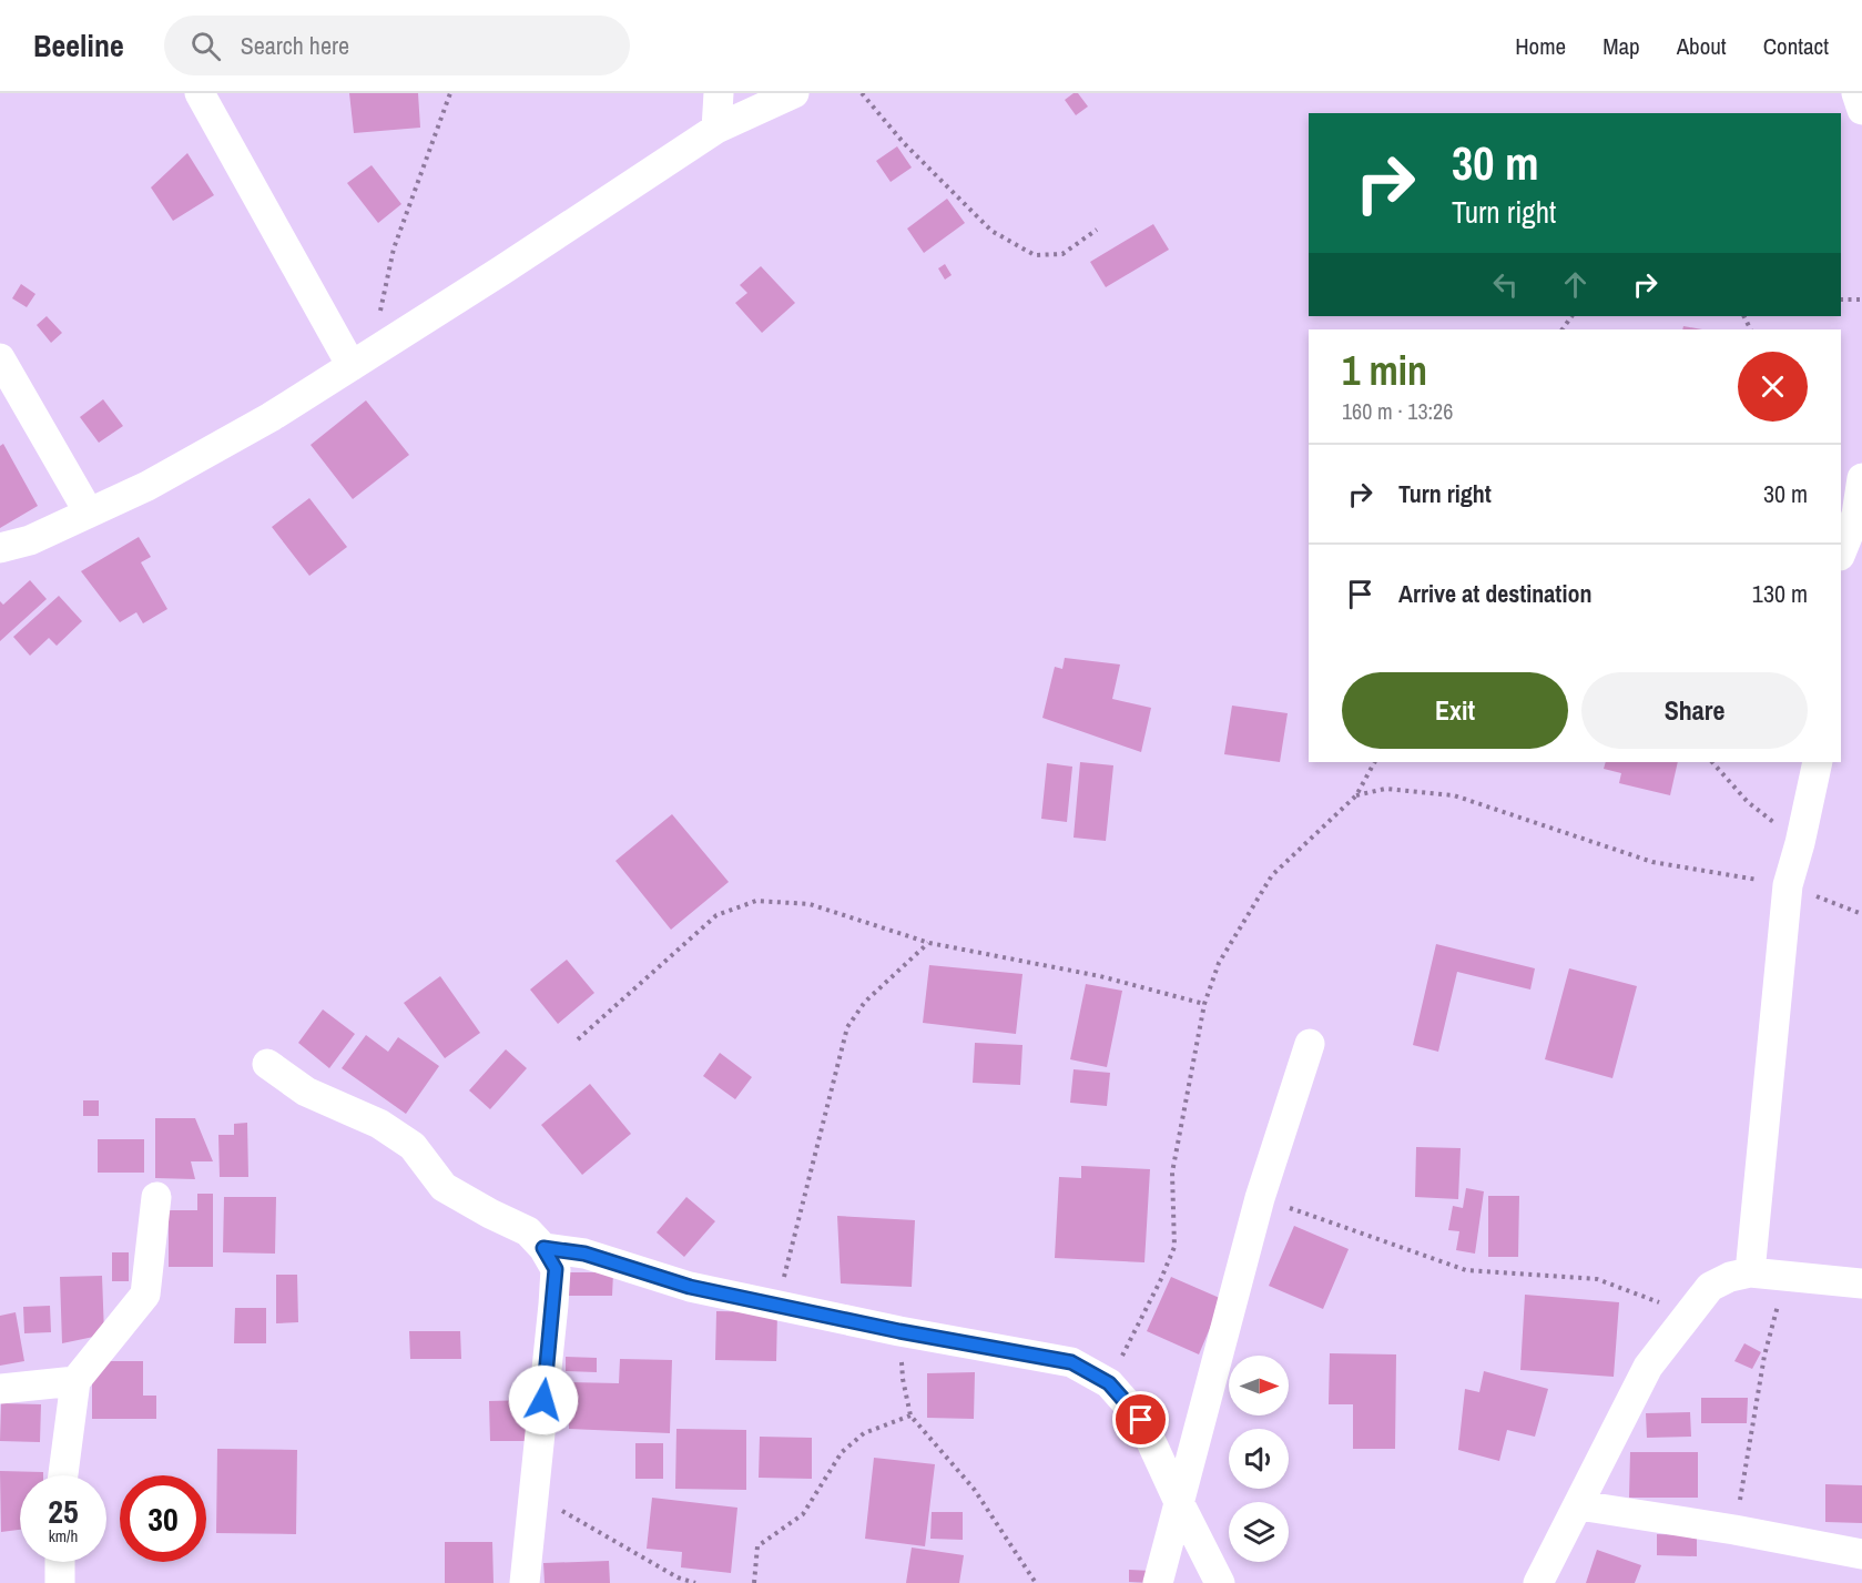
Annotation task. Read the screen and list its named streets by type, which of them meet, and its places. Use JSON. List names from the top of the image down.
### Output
{
  "north": "right",
  "page": {
    "header": "Beeline",
    "search": "Search here",
    "nav": [
      "Home",
      "Map",
      "About",
      "Contact"
    ],
    "turn": ["30 m", "Turn right"],
    "heading": ["1 min", "160 m · 13:26"],
    "list": [
      {
        "name": "Turn right",
        "value": "30 m"
      },
      {
        "name": "Arrive at destination",
        "value": "130 m"
      }
    ],
    "buttons": ["Exit", "Share"],
    "speed": "25 km/h",
    "limit": "30"
  }
}
